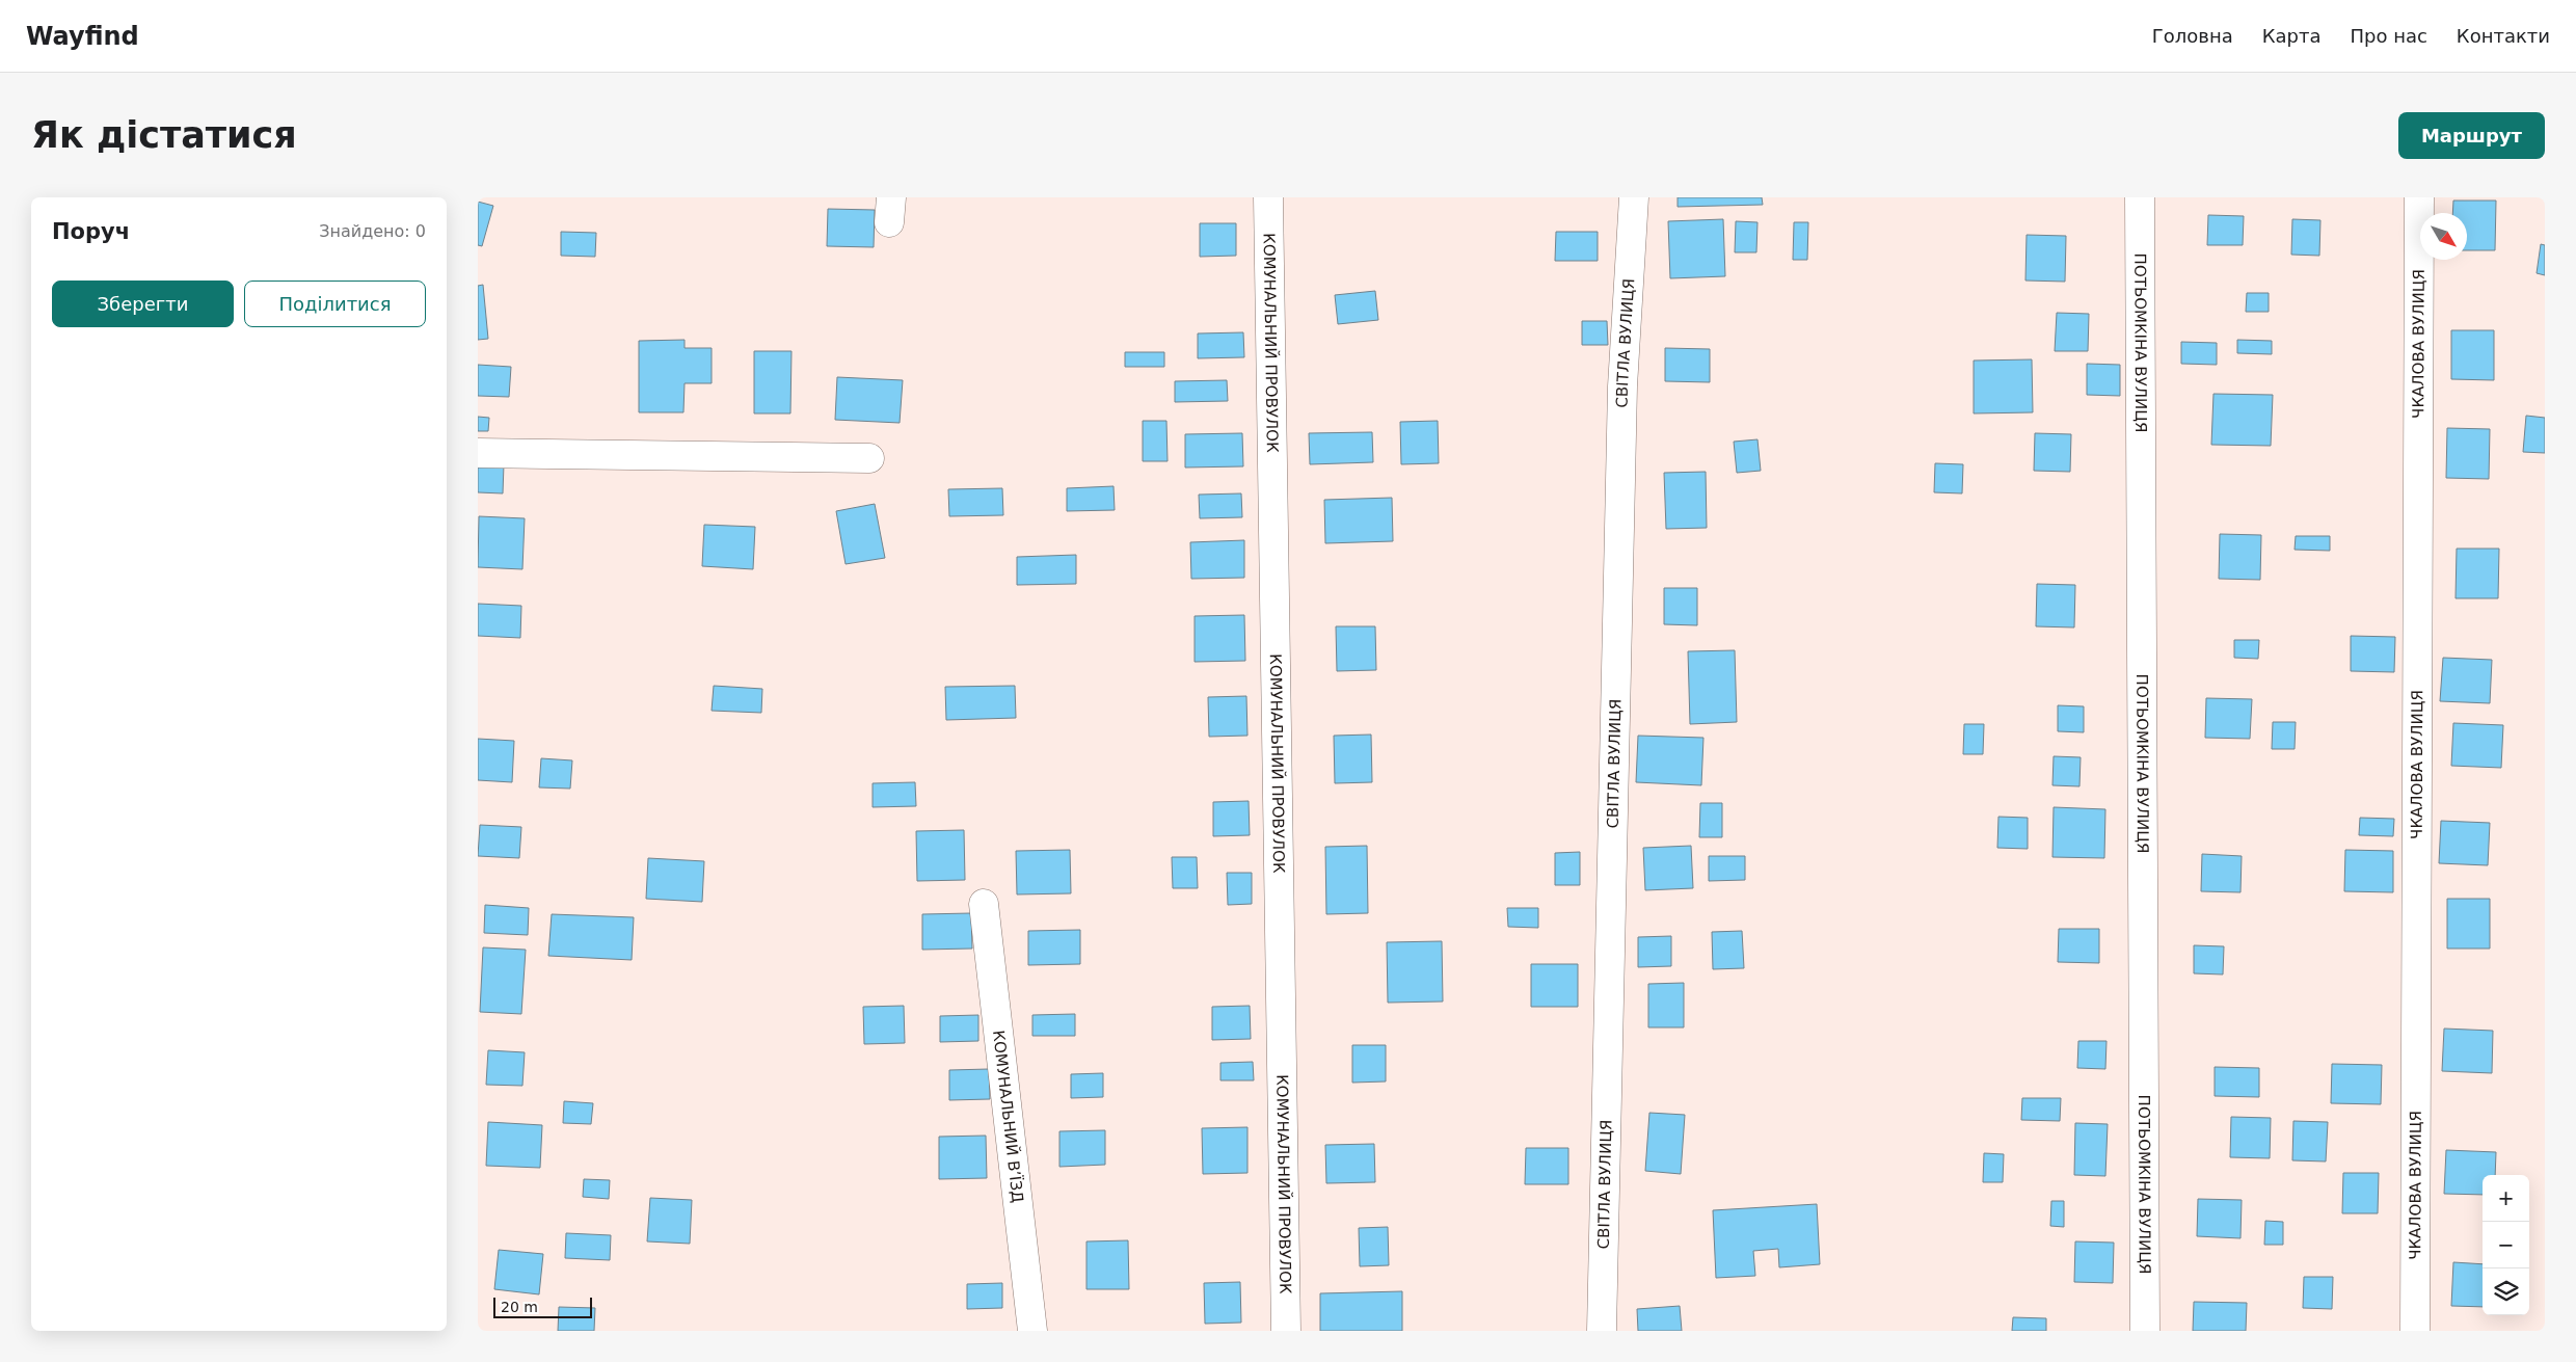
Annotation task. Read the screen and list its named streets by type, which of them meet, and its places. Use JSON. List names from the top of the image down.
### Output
{
  "streets": {
    "street": [
      "КОМУНАЛЬНИЙ ПРОВУЛОК",
      "СВІТЛА ВУЛИЦЯ",
      "ПОТЬОМКІНА ВУЛИЦЯ",
      "ЧКАЛОВА ВУЛИЦЯ",
      "КОМУНАЛЬНИЙ В’ЇЗД"
    ]
  },
  "scale_bar": "20 m",
  "north": "bottom right",
  "page": {
    "header": "Wayfind",
    "nav": [
      "Головна",
      "Карта",
      "Про нас",
      "Контакти"
    ],
    "buttons": [
      "Маршрут",
      ["Зберегти", "Поділитися"]
    ],
    "title": "Як дістатися",
    "heading": ["Поруч", "Знайдено: 0"],
    "map_buttons": ["+", "−"],
    "scale": "20 m"
  }
}
